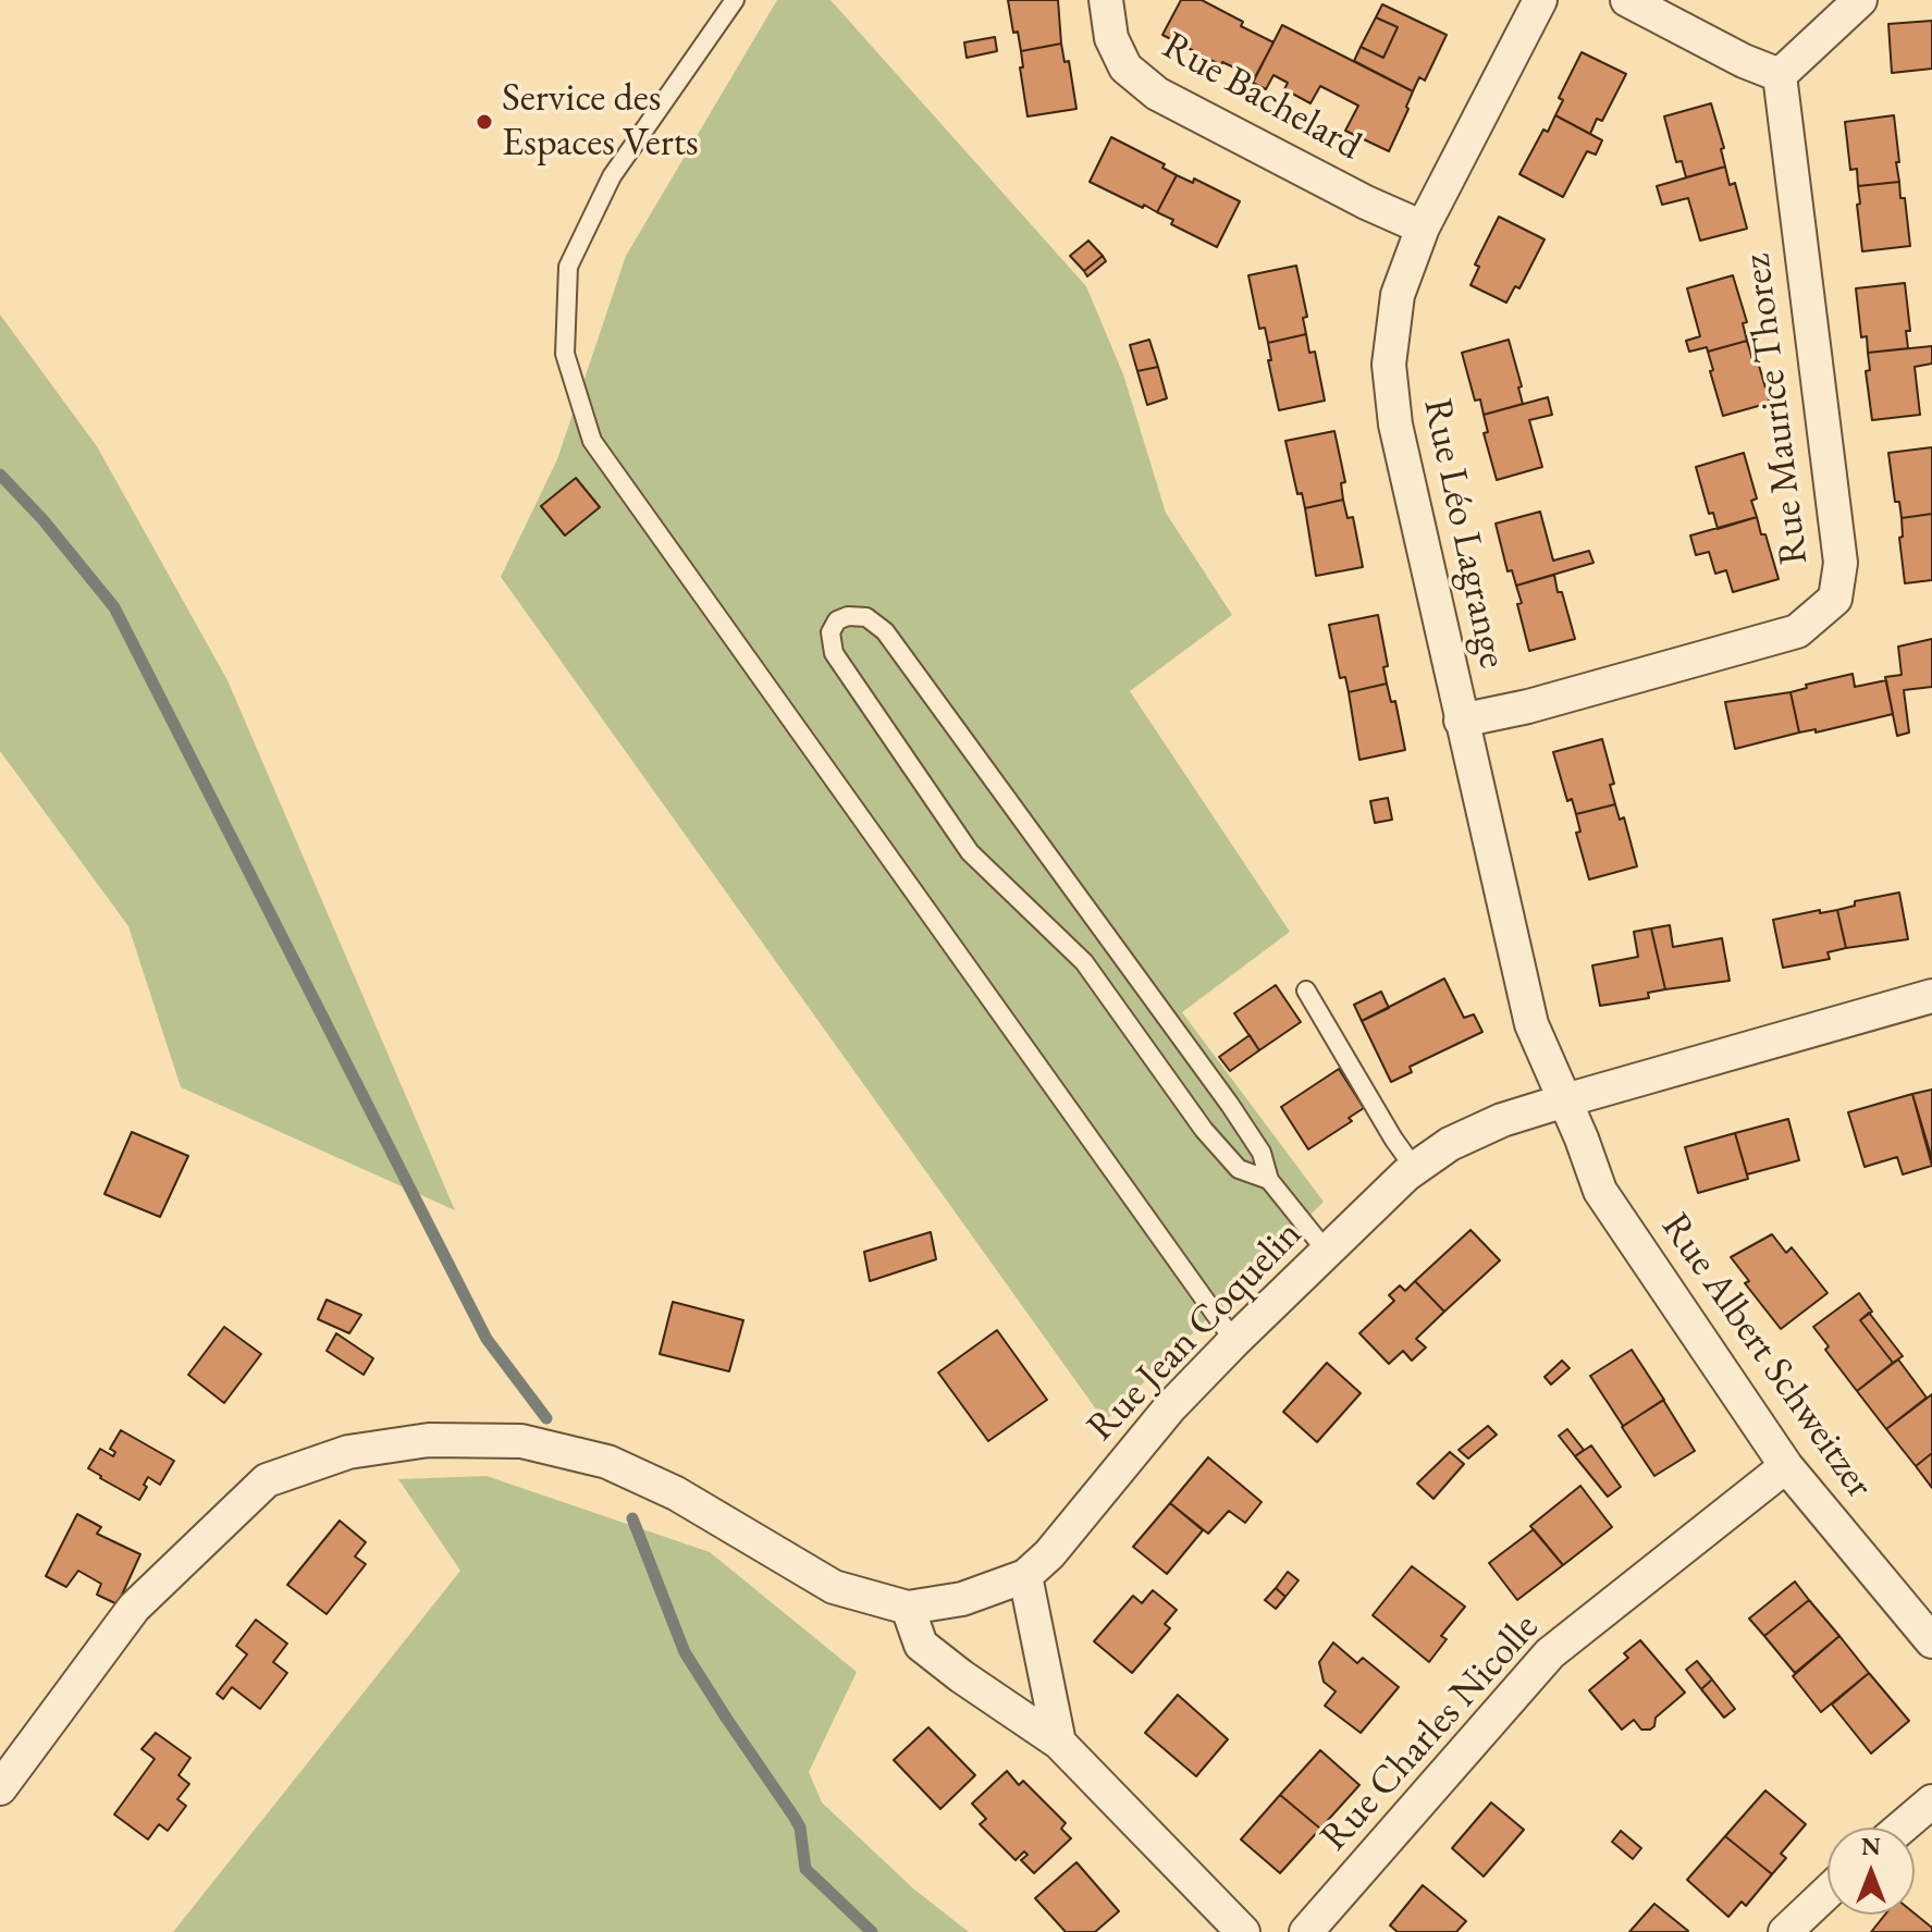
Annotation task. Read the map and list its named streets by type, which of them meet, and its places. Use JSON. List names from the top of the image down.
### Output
{
  "streets": {
    "street": [
      "Rue Bachelard",
      "Rue Maurice Thorez",
      "Rue Léo Lagrange",
      "Rue Jean Coquelin",
      "Rue Albert Schweitzer",
      "Rue Charles Nicolle"
    ]
  },
  "crossings": [
    ["Rue Bachelard", "Rue Léo Lagrange"],
    ["Rue Maurice Thorez", "Rue Léo Lagrange"],
    ["Rue Léo Lagrange", "Rue Jean Coquelin"],
    ["Rue Léo Lagrange", "Rue Albert Schweitzer"],
    ["Rue Jean Coquelin", "Rue Albert Schweitzer"],
    ["Rue Albert Schweitzer", "Rue Charles Nicolle"]
  ],
  "places": ["Service des Espaces Verts"],
  "north": "top"
}
